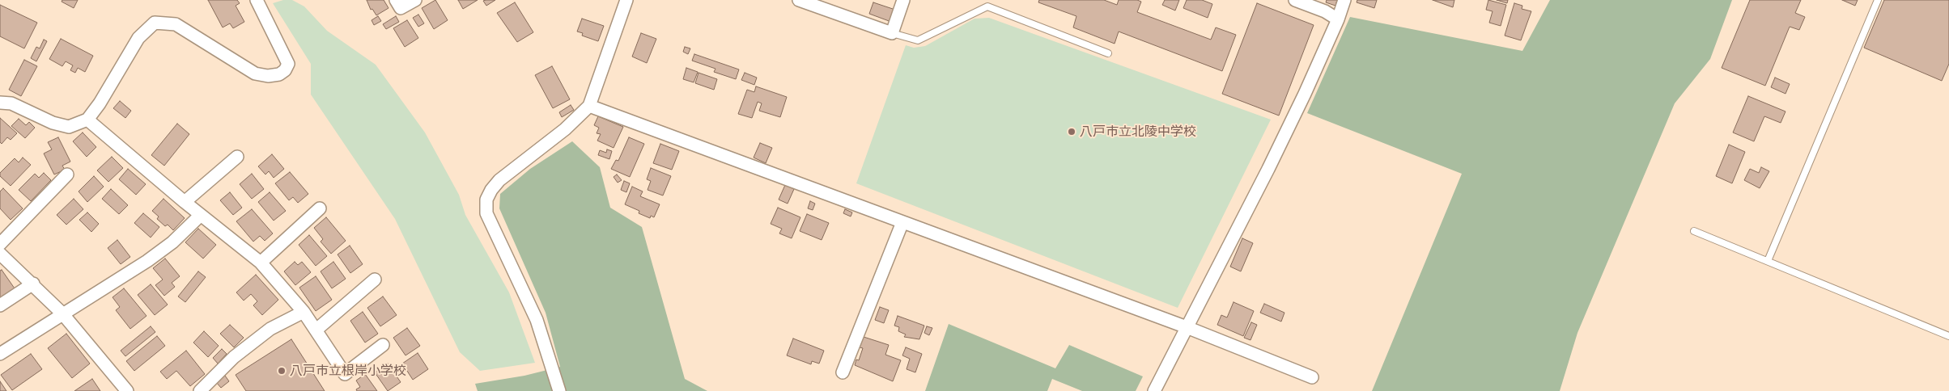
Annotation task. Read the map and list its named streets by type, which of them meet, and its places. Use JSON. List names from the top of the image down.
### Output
{
  "places": ["八戸市立北陵中学校", "八戸市立根岸小学校"]
}
